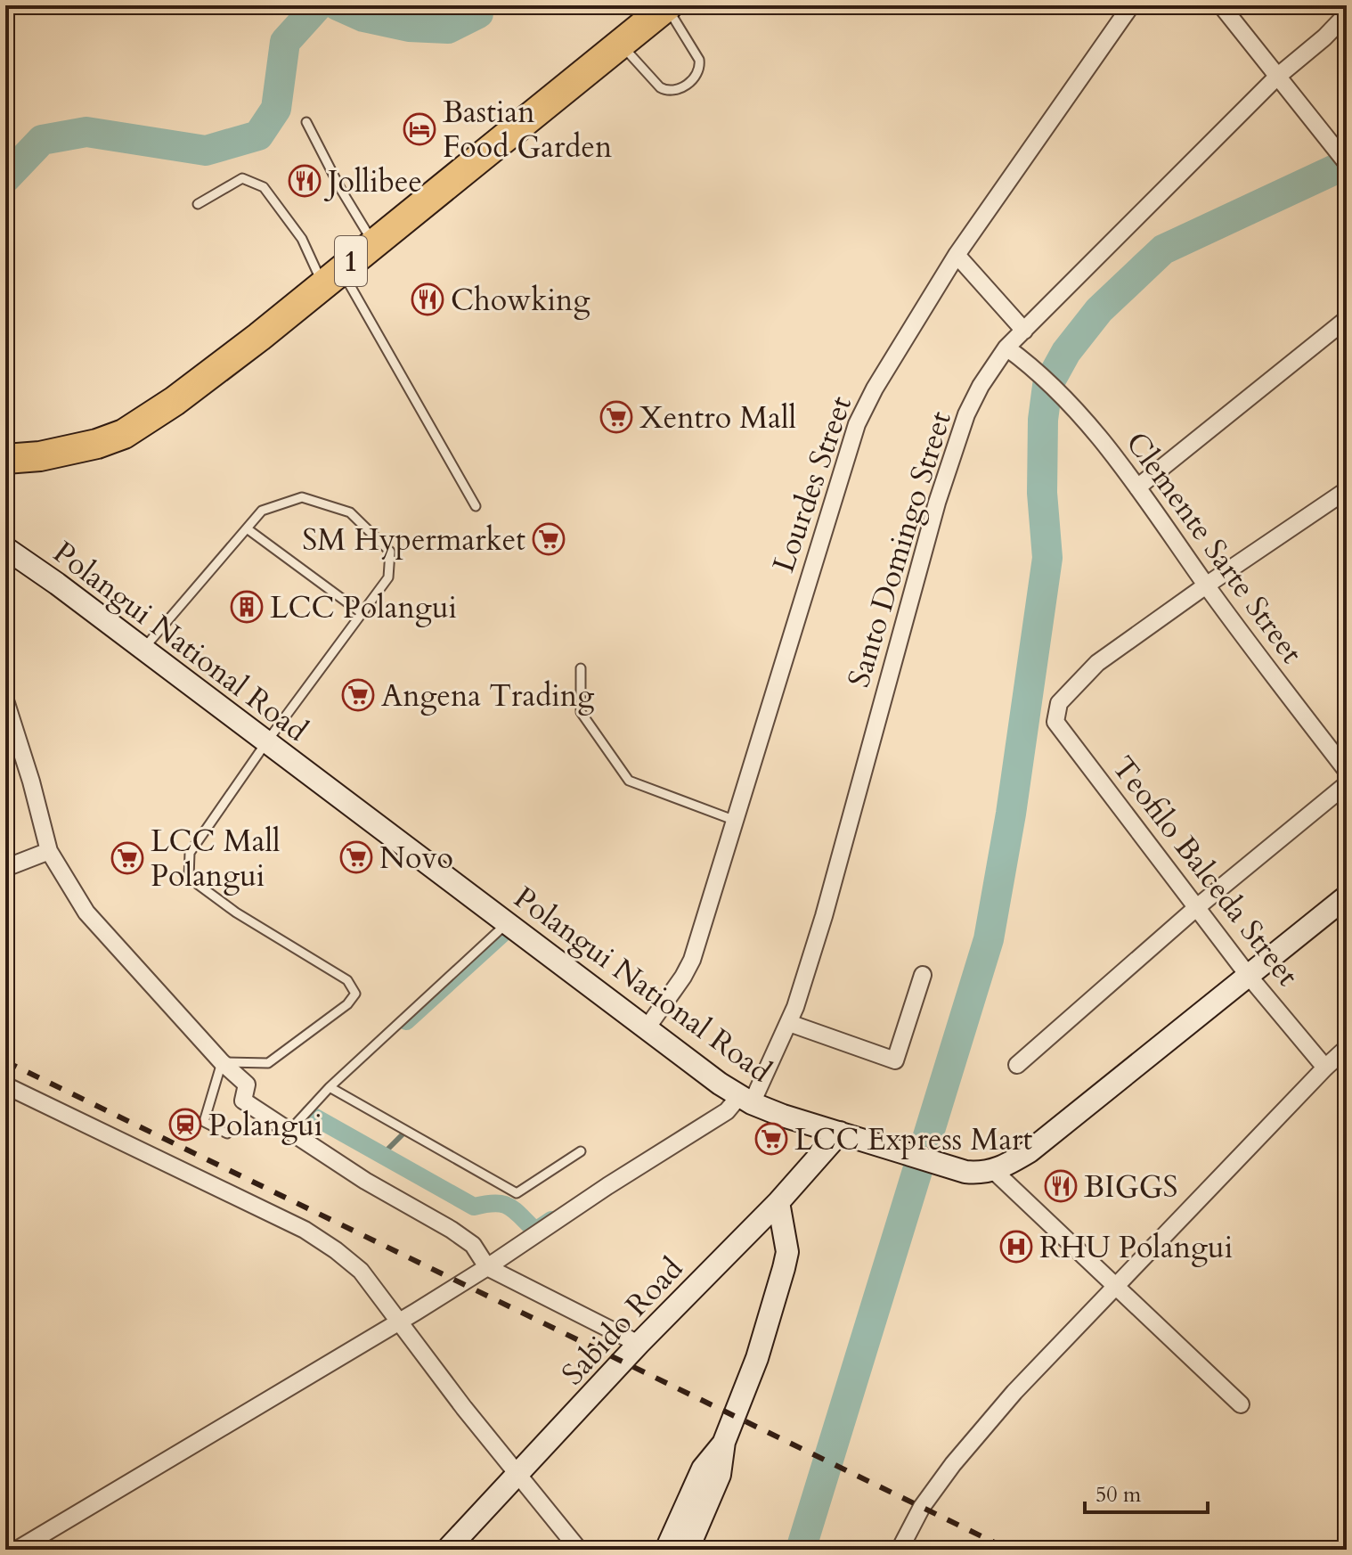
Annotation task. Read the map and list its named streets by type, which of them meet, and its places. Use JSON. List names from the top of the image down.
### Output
{
  "streets": {
    "highway": ["1"],
    "main road": ["Polangui National Road", "Sabido Road"],
    "street": [
      "Lourdes Street",
      "Clemente Sarte Street",
      "Santo Domingo Street",
      "Teofilo Balceda Street"
    ]
  },
  "crossings": [
    ["Lourdes Street", "Polangui National Road"],
    ["Clemente Sarte Street", "Santo Domingo Street"],
    ["Clemente Sarte Street", "Teofilo Balceda Street"],
    ["Santo Domingo Street", "Polangui National Road"],
    ["Polangui National Road", "Sabido Road"]
  ],
  "places": {
    "hotel": ["Bastian Food Garden"],
    "restaurant": ["Jollibee", "Chowking", "BIGGS"],
    "supermarket": [
      "Xentro Mall",
      "SM Hypermarket",
      "Angena Trading",
      "Novo",
      "LCC Mall Polangui",
      "LCC Express Mart"
    ],
    "building": ["LCC Polangui"],
    "station": ["Polangui"],
    "hospital": ["RHU Polangui"]
  },
  "scale_bar": "50 m"
}
